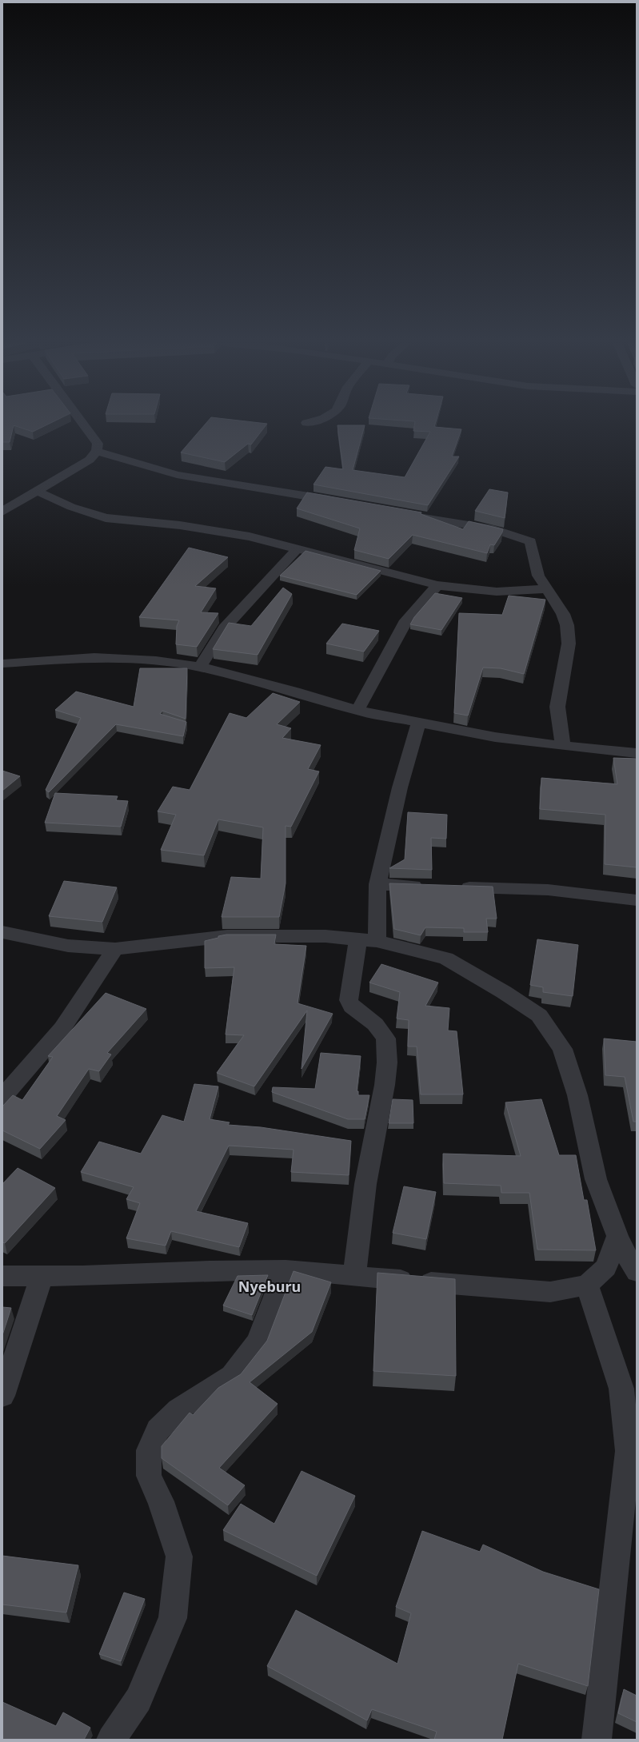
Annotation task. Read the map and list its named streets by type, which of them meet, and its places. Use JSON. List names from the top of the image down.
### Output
{
  "districts": ["Nyeburu"]
}
